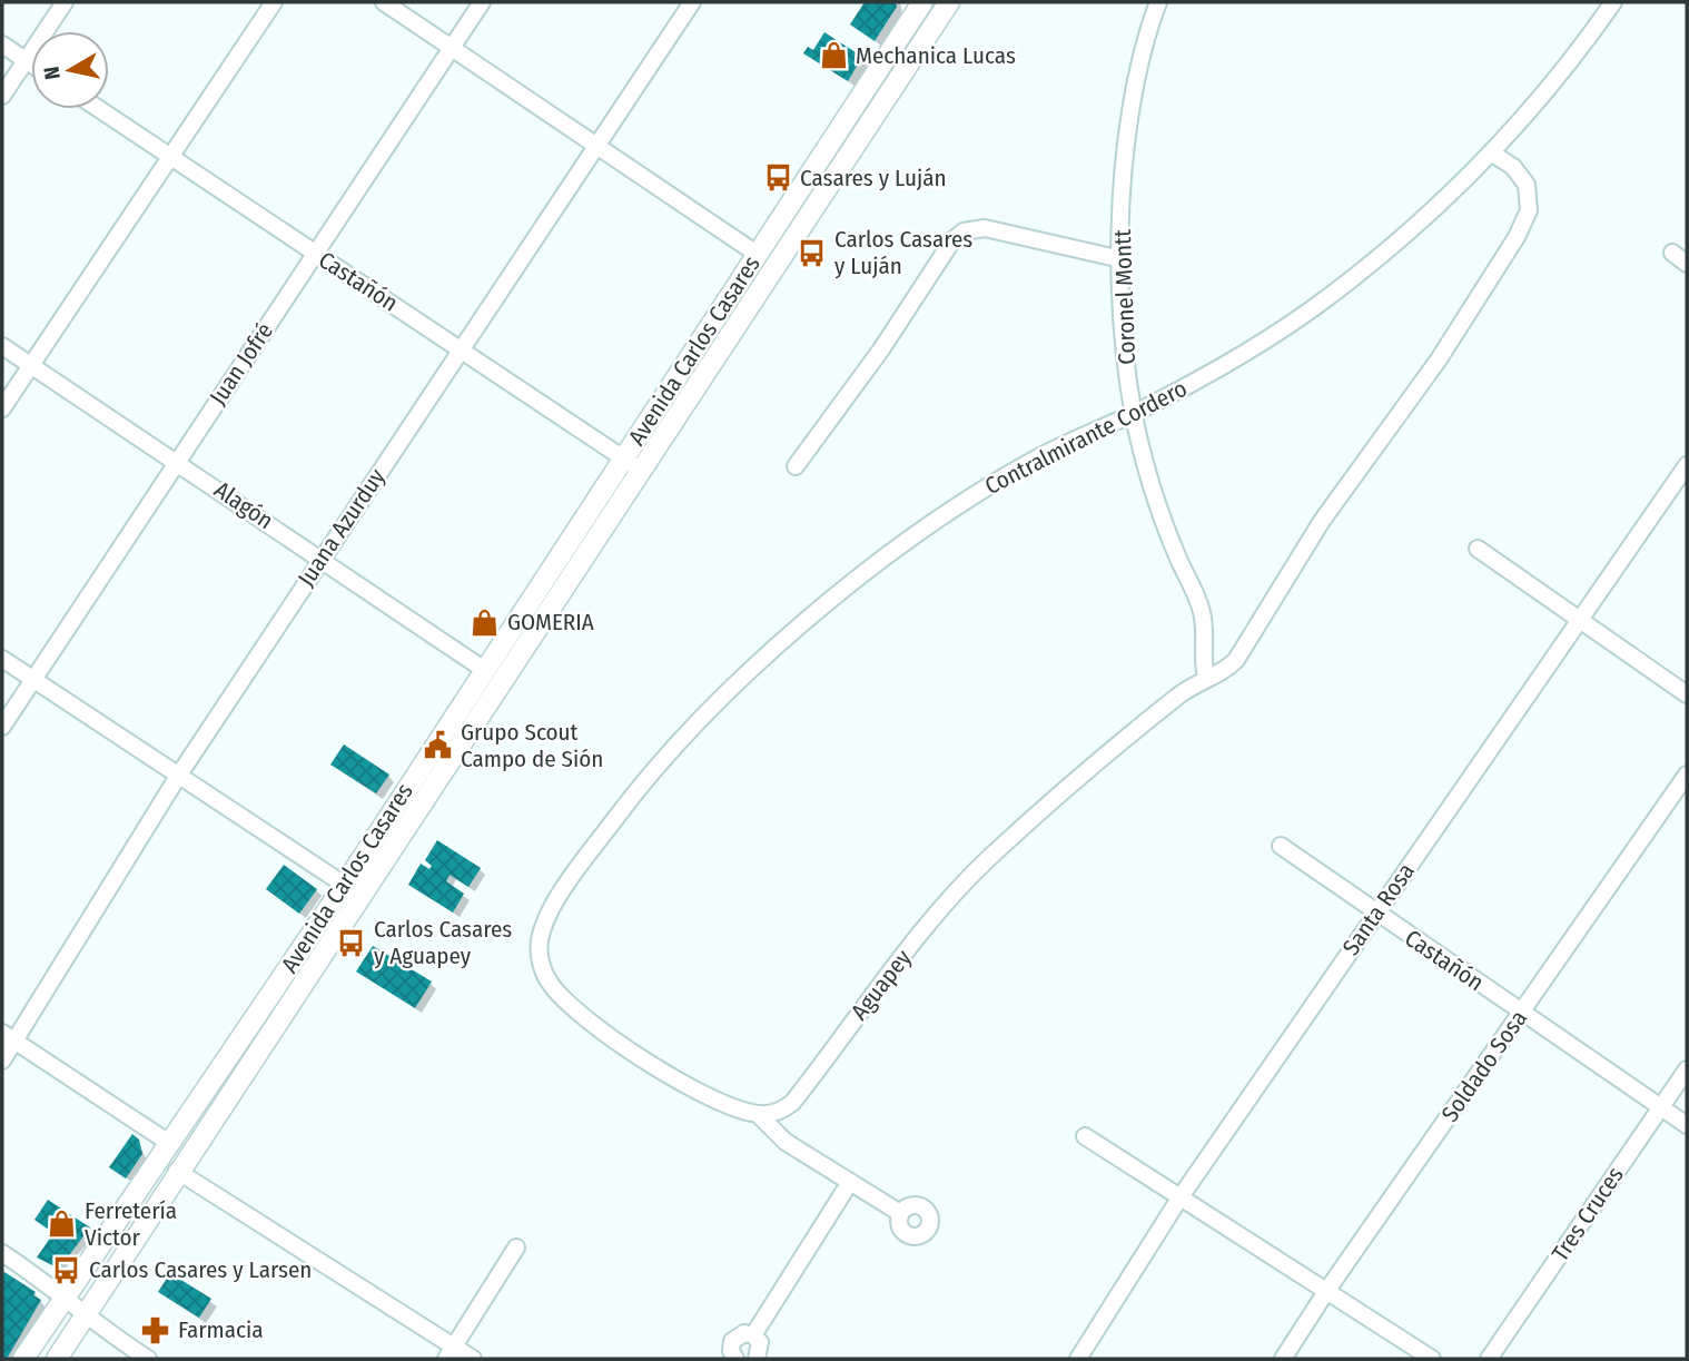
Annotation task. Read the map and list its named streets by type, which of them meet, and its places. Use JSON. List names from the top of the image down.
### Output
{
  "streets": {
    "main road": ["Avenida Carlos Casares"],
    "street": [
      "Castañón",
      "Coronel Montt",
      "Juan Jofré",
      "Contralmirante Cordero",
      "Alagón",
      "Juana Azurduy",
      "Santa Rosa",
      "Aguapey",
      "Soldado Sosa",
      "Tres Cruces"
    ]
  },
  "crossings": [
    ["Castañón", "Avenida Carlos Casares"],
    ["Castañón", "Juan Jofré"],
    ["Castañón", "Juana Azurduy"],
    ["Castañón", "Santa Rosa"],
    ["Castañón", "Soldado Sosa"],
    ["Castañón", "Tres Cruces"],
    ["Coronel Montt", "Contralmirante Cordero"],
    ["Coronel Montt", "Aguapey"],
    ["Avenida Carlos Casares", "Alagón"],
    ["Juan Jofré", "Alagón"],
    ["Contralmirante Cordero", "Aguapey"],
    ["Alagón", "Juana Azurduy"]
  ],
  "places": {
    "shop": ["Mechanica Lucas", "GOMERIA", "Ferretería Victor"],
    "bus stop": [
      "Casares y Luján",
      "Carlos Casares y Luján",
      "Carlos Casares y Aguapey",
      "Carlos Casares y Larsen"
    ],
    "public building": ["Grupo Scout Campo de Sión"],
    "pharmacy": ["Farmacia"]
  },
  "north": "left"
}
